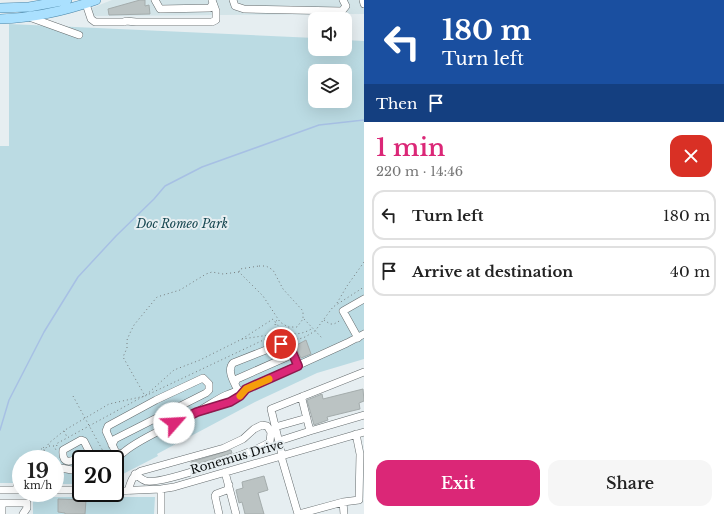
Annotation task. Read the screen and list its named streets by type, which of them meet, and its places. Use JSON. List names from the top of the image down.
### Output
{
  "streets": {
    "street": ["Ronemus Drive"]
  },
  "parks": ["Doc Romeo Park"],
  "page": {
    "turn": ["180 m", "Turn left"],
    "then": "Then",
    "heading": ["1 min", "220 m · 14:46"],
    "list": [
      {
        "name": "Turn left",
        "value": "180 m"
      },
      {
        "name": "Arrive at destination",
        "value": "40 m"
      }
    ],
    "speed": "19 km/h",
    "limit": "20",
    "buttons": ["Exit", "Share"]
  }
}
